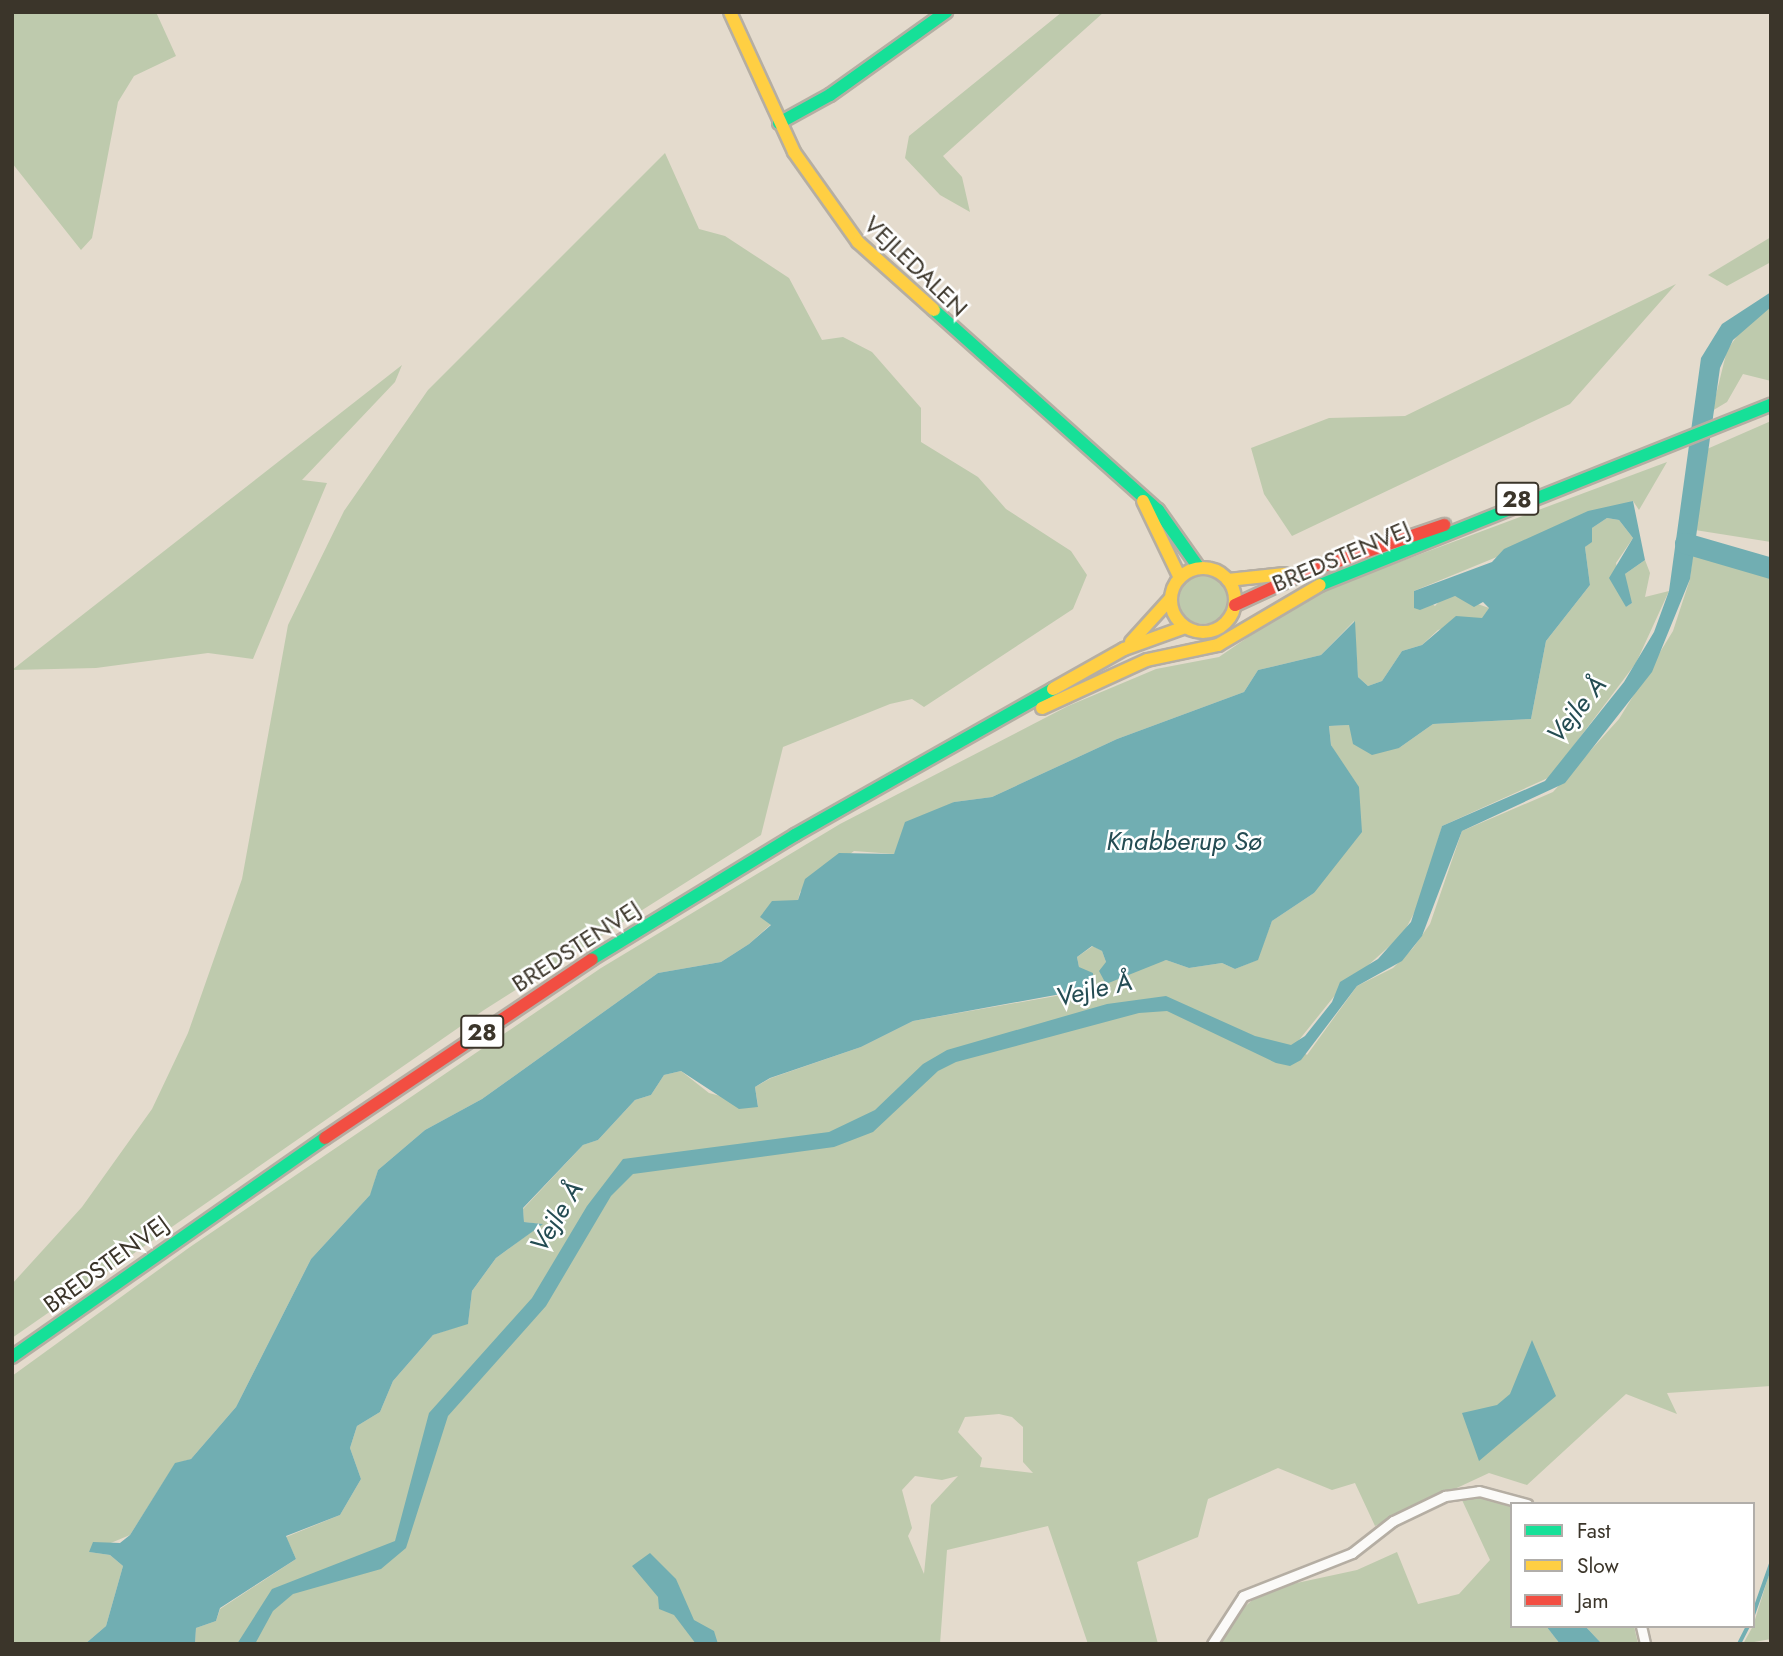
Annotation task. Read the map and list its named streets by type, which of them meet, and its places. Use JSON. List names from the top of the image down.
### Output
{
  "streets": {
    "main road": ["VEJLEDALEN", "28", "BREDSTENVEJ"]
  },
  "crossings": [
    ["VEJLEDALEN", "28"],
    ["VEJLEDALEN", "BREDSTENVEJ"],
    ["28", "BREDSTENVEJ"]
  ],
  "water": ["Vejle Å", "Knabberup Sø"],
  "legend": ["Fast", "Slow", "Jam"]
}
